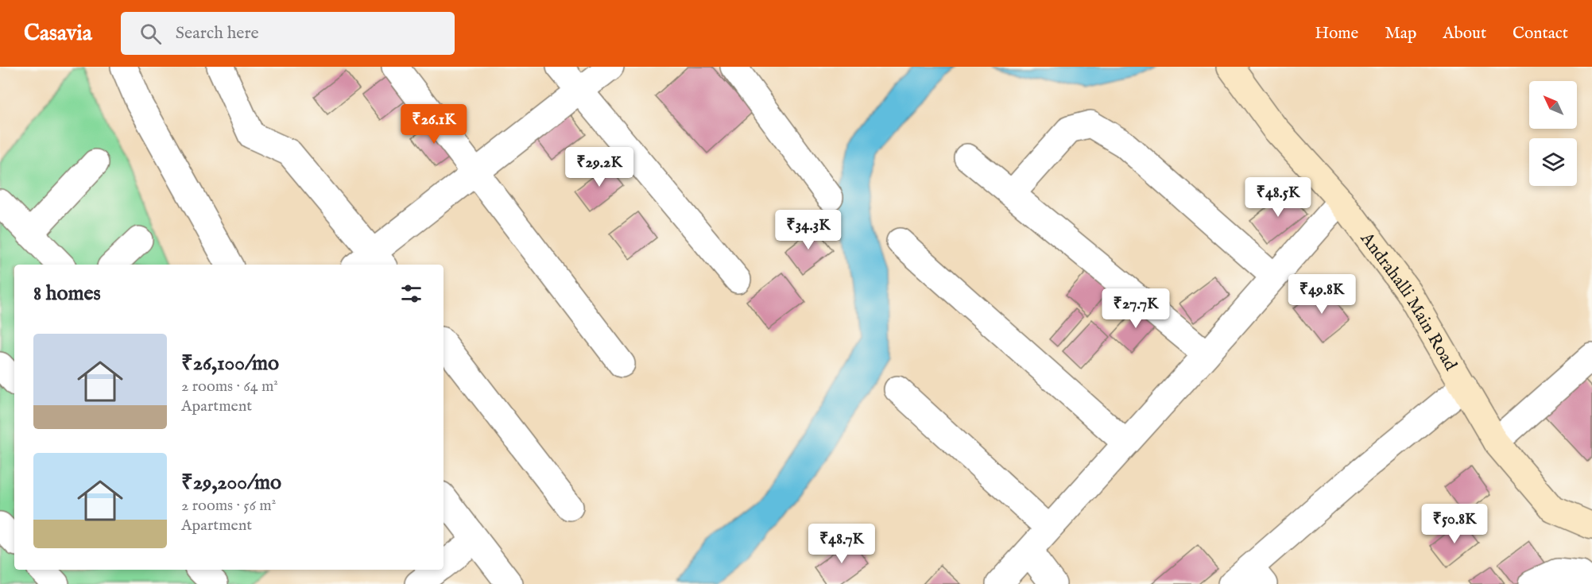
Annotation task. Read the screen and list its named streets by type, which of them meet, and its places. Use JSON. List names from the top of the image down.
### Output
{
  "streets": {
    "main road": ["Andrahalli Main Road"]
  },
  "north": "top left",
  "page": {
    "header": "Casavia",
    "search": "Search here",
    "nav": [
      "Home",
      "Map",
      "About",
      "Contact"
    ],
    "price": [
      "₹26.1K",
      "₹29.2K",
      "₹48.5K",
      "₹34.3K",
      "₹49.8K",
      "₹27.7K",
      "₹50.8K",
      "₹48.7K"
    ],
    "heading": "8 homes",
    "list": [
      {
        "name": "₹26,100/mo",
        "note": "2 rooms · 64 m² · Apartment"
      },
      {
        "name": "₹29,200/mo",
        "note": "2 rooms · 56 m² · Apartment"
      }
    ]
  }
}
